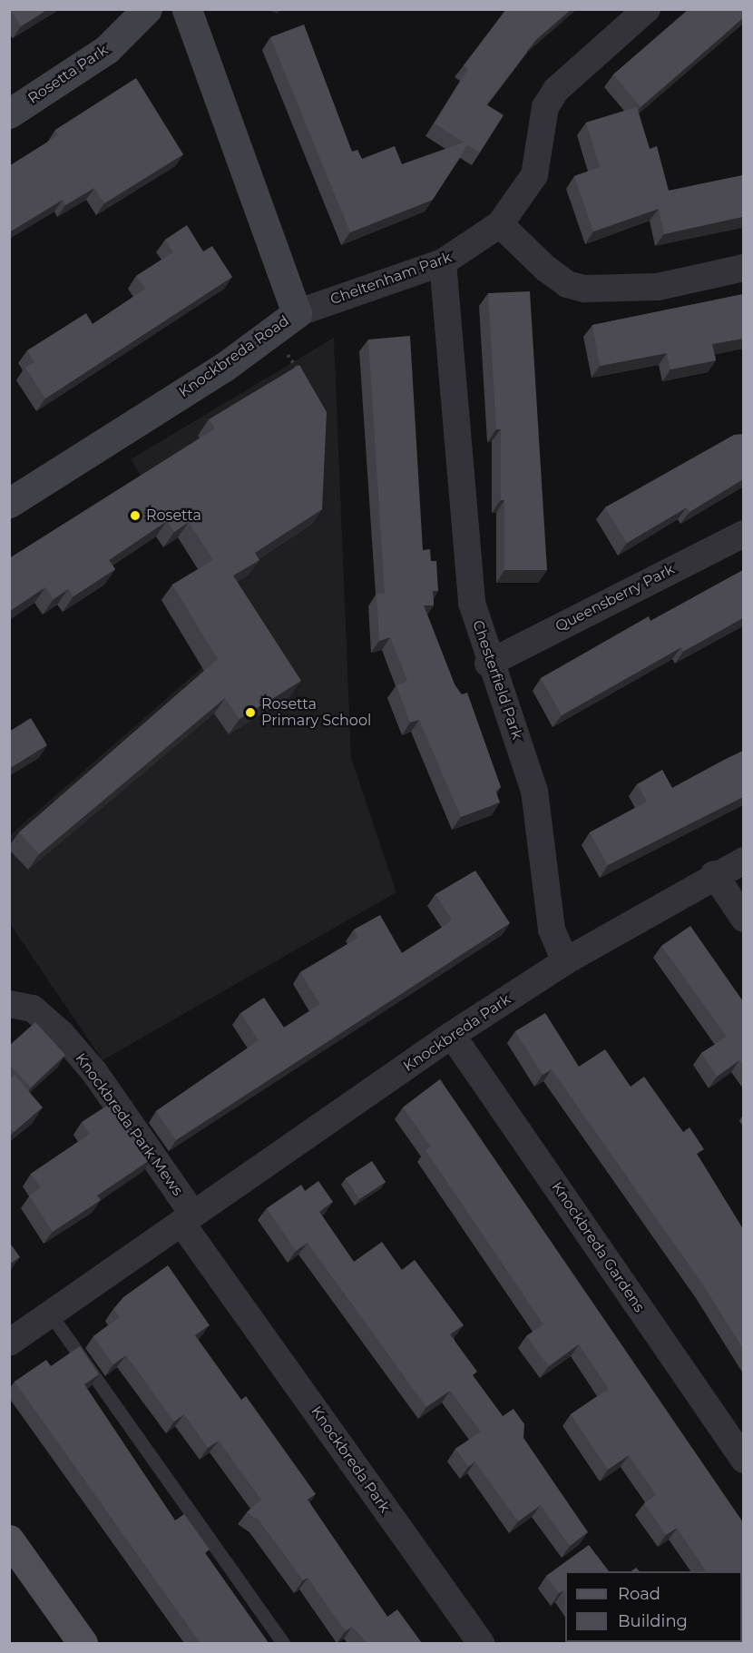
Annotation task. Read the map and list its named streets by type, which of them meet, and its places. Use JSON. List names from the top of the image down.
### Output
{
  "streets": {
    "street": [
      "Rosetta Park",
      "Cheltenham Park",
      "Knockbreda Road",
      "Queensberry Park",
      "Chesterfield Park",
      "Knockbreda Park",
      "Knockbreda Park Mews",
      "Knockbreda Gardens"
    ]
  },
  "crossings": [
    ["Cheltenham Park", "Knockbreda Road"],
    ["Cheltenham Park", "Chesterfield Park"],
    ["Queensberry Park", "Chesterfield Park"],
    ["Chesterfield Park", "Knockbreda Park"],
    ["Knockbreda Park", "Knockbreda Park Mews"],
    ["Knockbreda Park", "Knockbreda Gardens"]
  ],
  "places": ["Rosetta", "Rosetta Primary School"],
  "legend": ["Road", "Building"]
}
